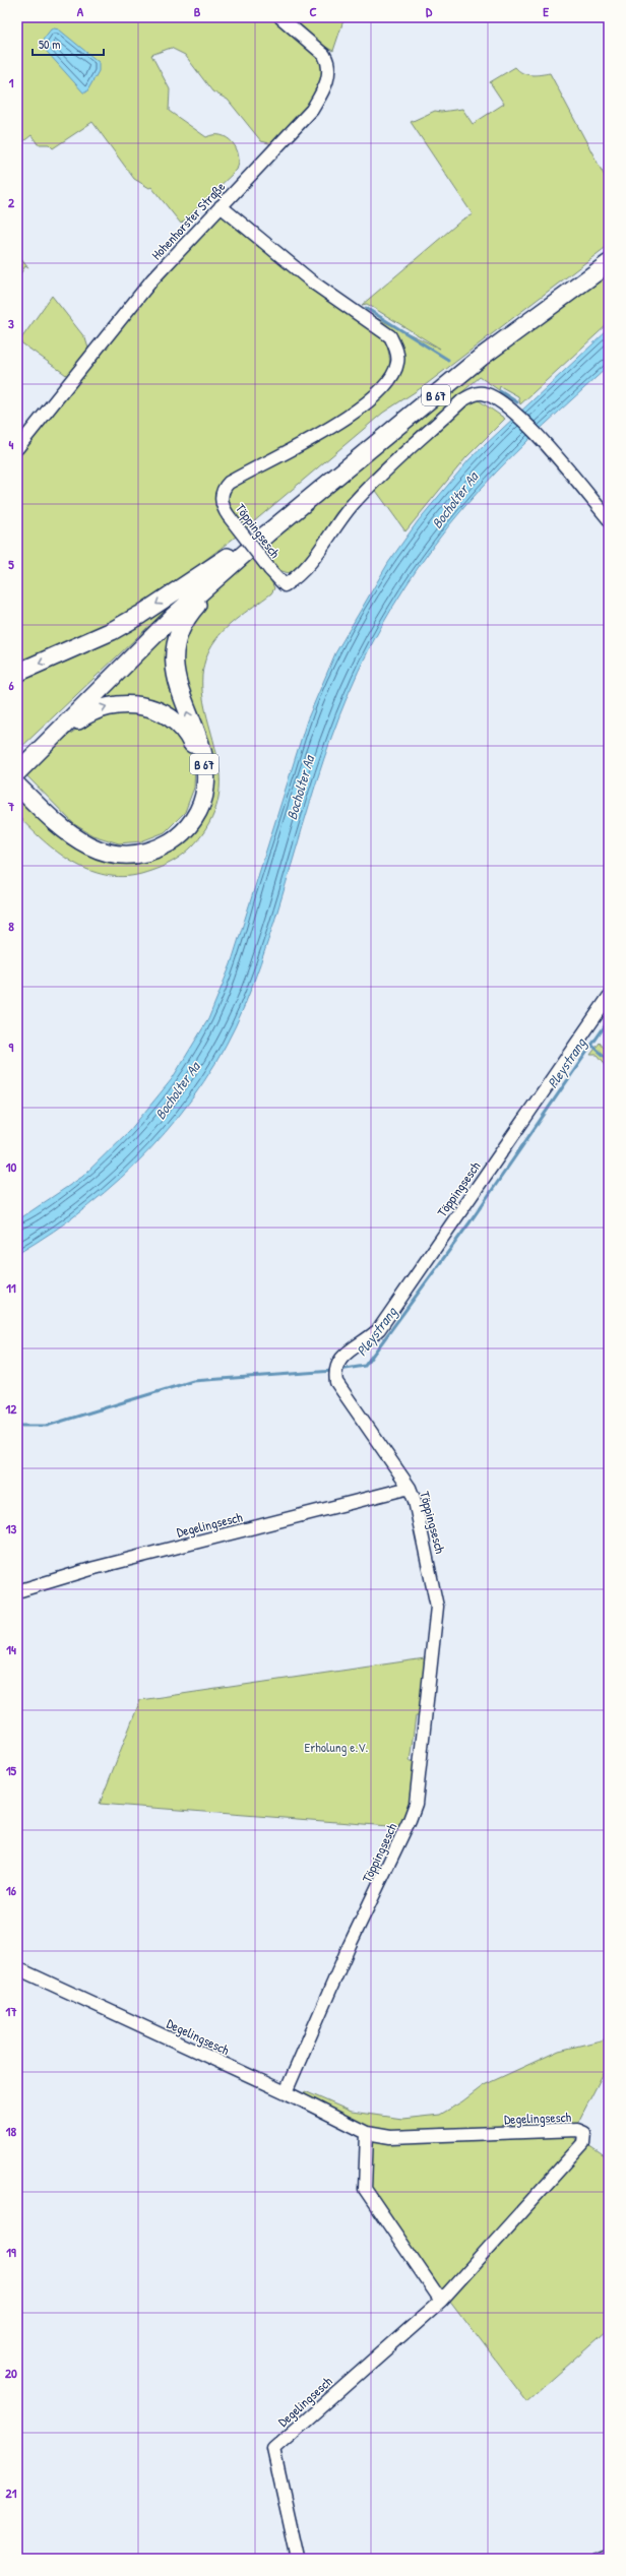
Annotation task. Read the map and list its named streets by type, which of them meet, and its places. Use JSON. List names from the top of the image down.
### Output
{
  "streets": {
    "highway": ["B 67"],
    "street": ["Hohenhorster Straße", "Töppingsesch", "Degelingsesch"]
  },
  "crossings": [
    ["Hohenhorster Straße", "Töppingsesch"],
    ["Töppingsesch", "Degelingsesch"]
  ],
  "water": ["Bocholter Aa", "Pleystrang"],
  "parks": ["Erholung e.V."],
  "scale_bar": "50 m",
  "grid": {
    "columns": [
      "A",
      "B",
      "C",
      "D",
      "E"
    ],
    "rows": [
      "1",
      "2",
      "3",
      "4",
      "5",
      "6",
      "7",
      "8",
      "9",
      "10",
      "11",
      "12",
      "13",
      "14",
      "15",
      "16",
      "17",
      "18",
      "19",
      "20",
      "21"
    ]
  }
}
